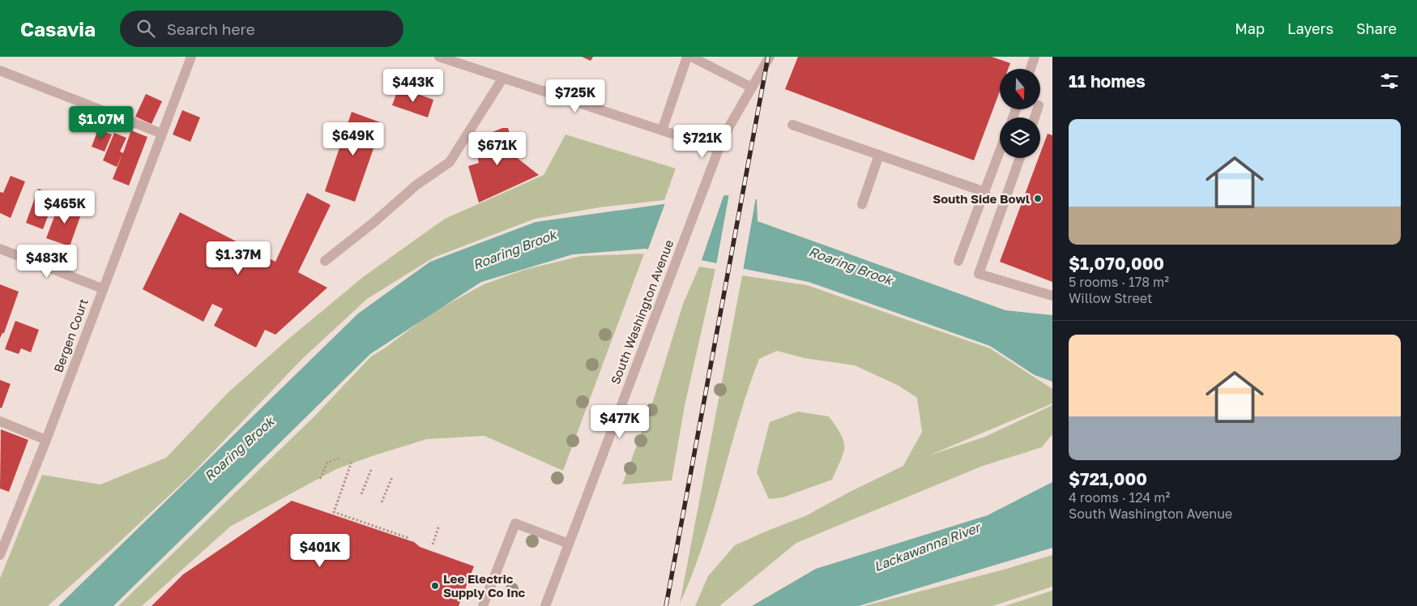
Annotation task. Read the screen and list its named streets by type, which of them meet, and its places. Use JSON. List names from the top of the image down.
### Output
{
  "streets": {
    "street": ["South Washington Avenue", "Bergen Court"]
  },
  "water": ["Roaring Brook", "Lackawanna River"],
  "places": ["South Side Bowl", "Lee Electric Supply Co Inc"],
  "north": "bottom",
  "page": {
    "header": "Casavia",
    "search": "Search here",
    "nav": ["Map", "Layers", "Share"],
    "heading": "11 homes",
    "price": [
      "$443K",
      "$725K",
      "$1.07M",
      "$649K",
      "$721K",
      "$671K",
      "$465K",
      "$1.37M",
      "$483K",
      "$477K",
      "$401K"
    ],
    "list": [
      {
        "name": "$1,070,000",
        "note": "5 rooms · 178 m² · Willow Street"
      },
      {
        "name": "$721,000",
        "note": "4 rooms · 124 m² · South Washington Avenue"
      }
    ]
  }
}
